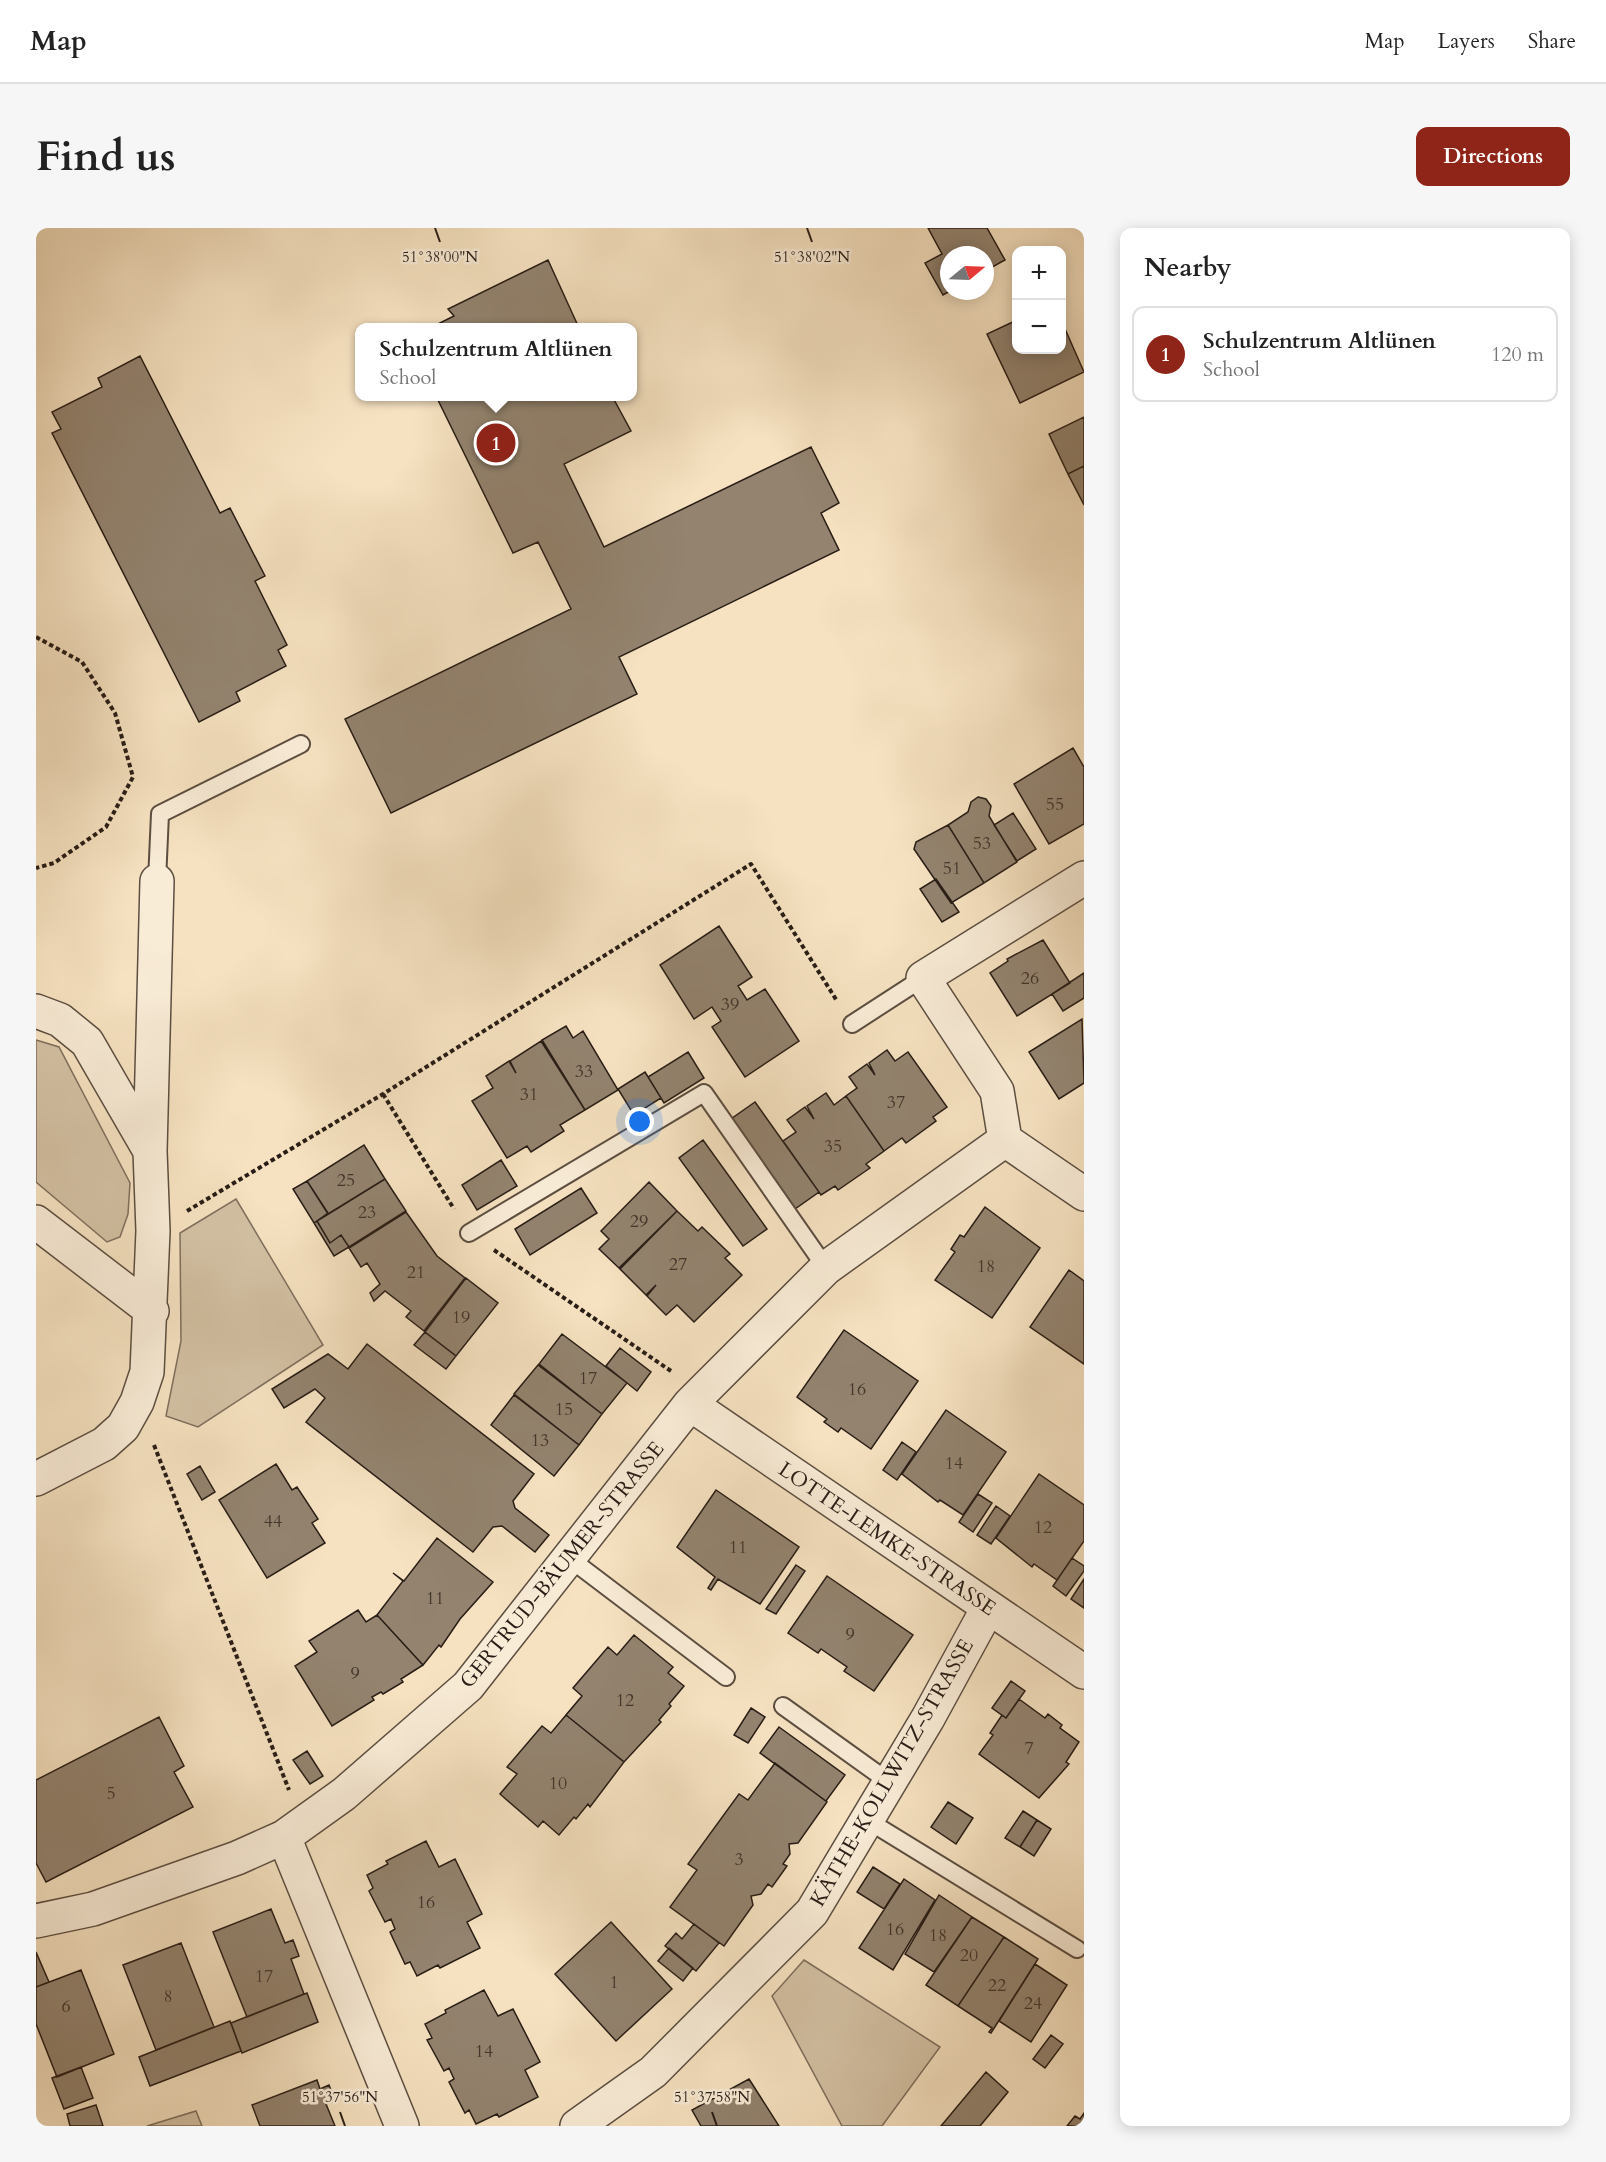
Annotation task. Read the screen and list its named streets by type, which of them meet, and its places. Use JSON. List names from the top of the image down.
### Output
{
  "streets": {
    "street": ["LOTTE-LEMKE-STRASSE", "GERTRUD-BÄUMER-STRASSE", "KÄTHE-KOLLWITZ-STRASSE"]
  },
  "crossings": [
    ["LOTTE-LEMKE-STRASSE", "GERTRUD-BÄUMER-STRASSE"],
    ["LOTTE-LEMKE-STRASSE", "KÄTHE-KOLLWITZ-STRASSE"]
  ],
  "house_numbers": [
    "55",
    "53",
    "51",
    "26",
    "39",
    "33",
    "31",
    "37",
    "35",
    "25",
    "23",
    "29",
    "27",
    "18",
    "21",
    "19",
    "17",
    "16",
    "15",
    "13",
    "14",
    "44",
    "12",
    "11",
    "11",
    "9",
    "9",
    "12",
    "7",
    "10",
    "5",
    "3",
    "16",
    "16",
    "18",
    "20",
    "17",
    "1",
    "22",
    "8",
    "24",
    "6",
    "14"
  ],
  "north": "right",
  "page": {
    "header": "Map",
    "nav": ["Map", "Layers", "Share"],
    "buttons": "Directions",
    "title": "Find us",
    "heading": "Nearby",
    "map_buttons": ["+", "−"],
    "list": [
      {
        "mark": "1",
        "name": "Schulzentrum Altlünen",
        "note": "School",
        "value": "120 m"
      }
    ],
    "popup": ["Schulzentrum Altlünen", "School"],
    "pins": "1"
  },
  "coordinates": [
    "51°38'02\"N",
    "51°38'00\"N",
    "51°37'56\"N",
    "51°37'58\"N"
  ]
}
